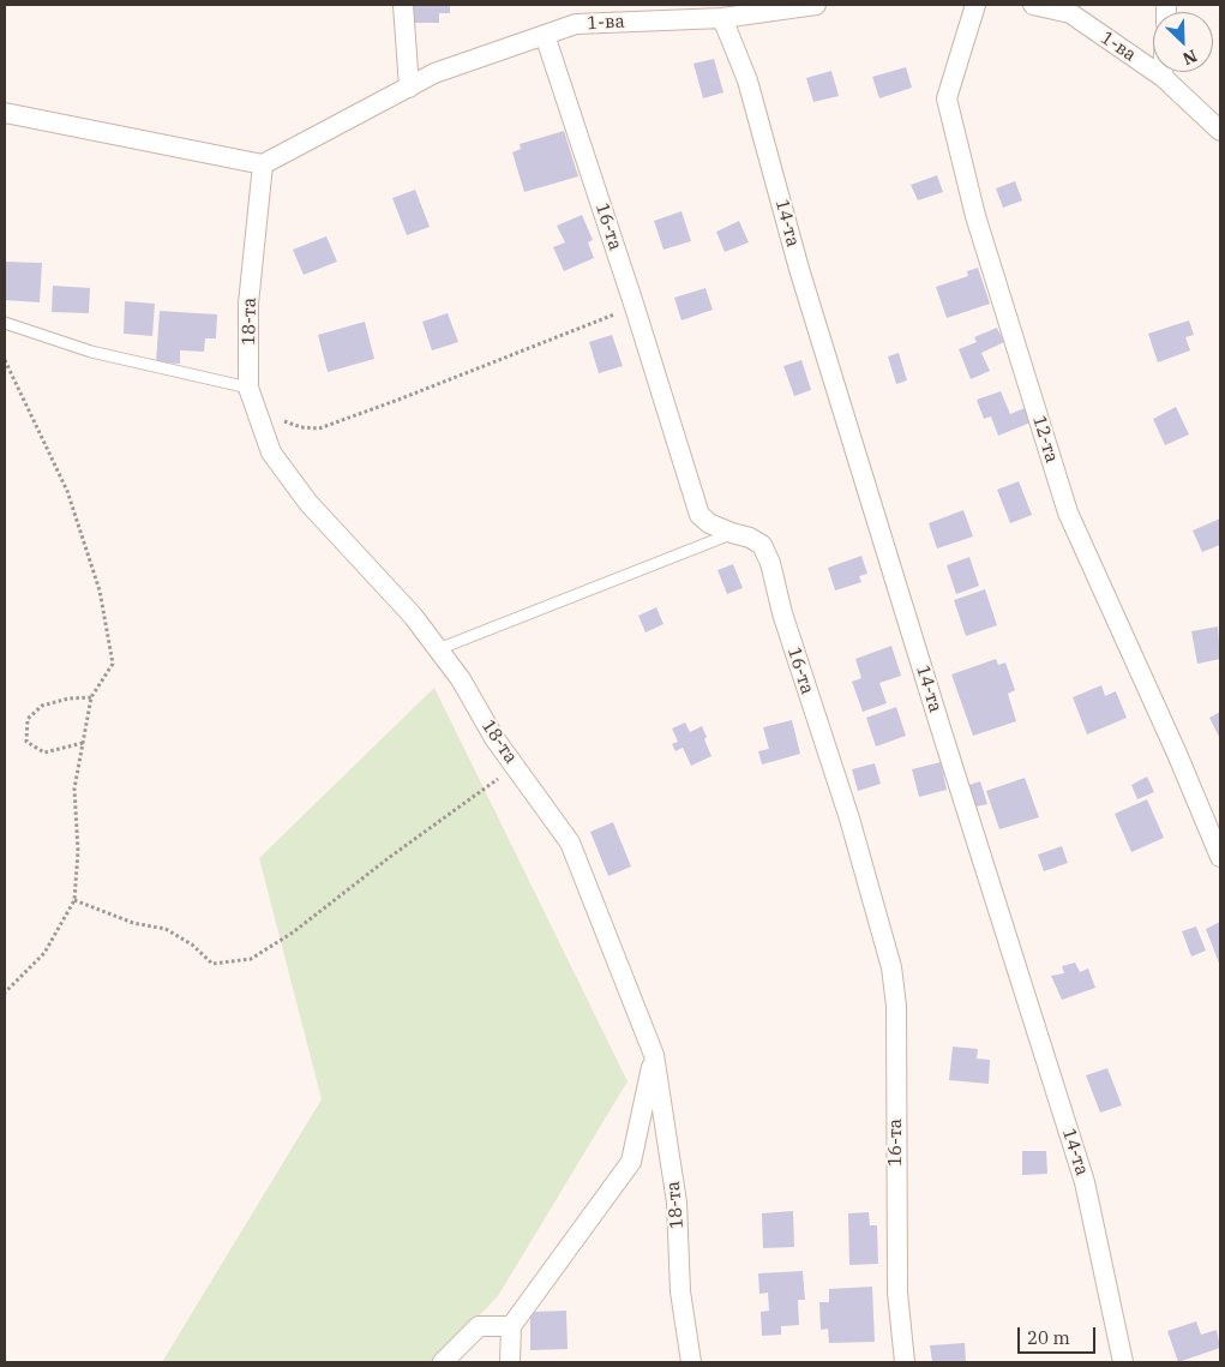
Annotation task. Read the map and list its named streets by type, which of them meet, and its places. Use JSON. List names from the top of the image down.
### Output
{
  "streets": {
    "street": [
      "1-ва",
      "14-та",
      "16-та",
      "18-та",
      "12-та"
    ]
  },
  "crossings": [
    ["1-ва", "14-та"],
    ["1-ва", "16-та"],
    ["1-ва", "18-та"]
  ],
  "scale_bar": "20 m",
  "north": "bottom right"
}
